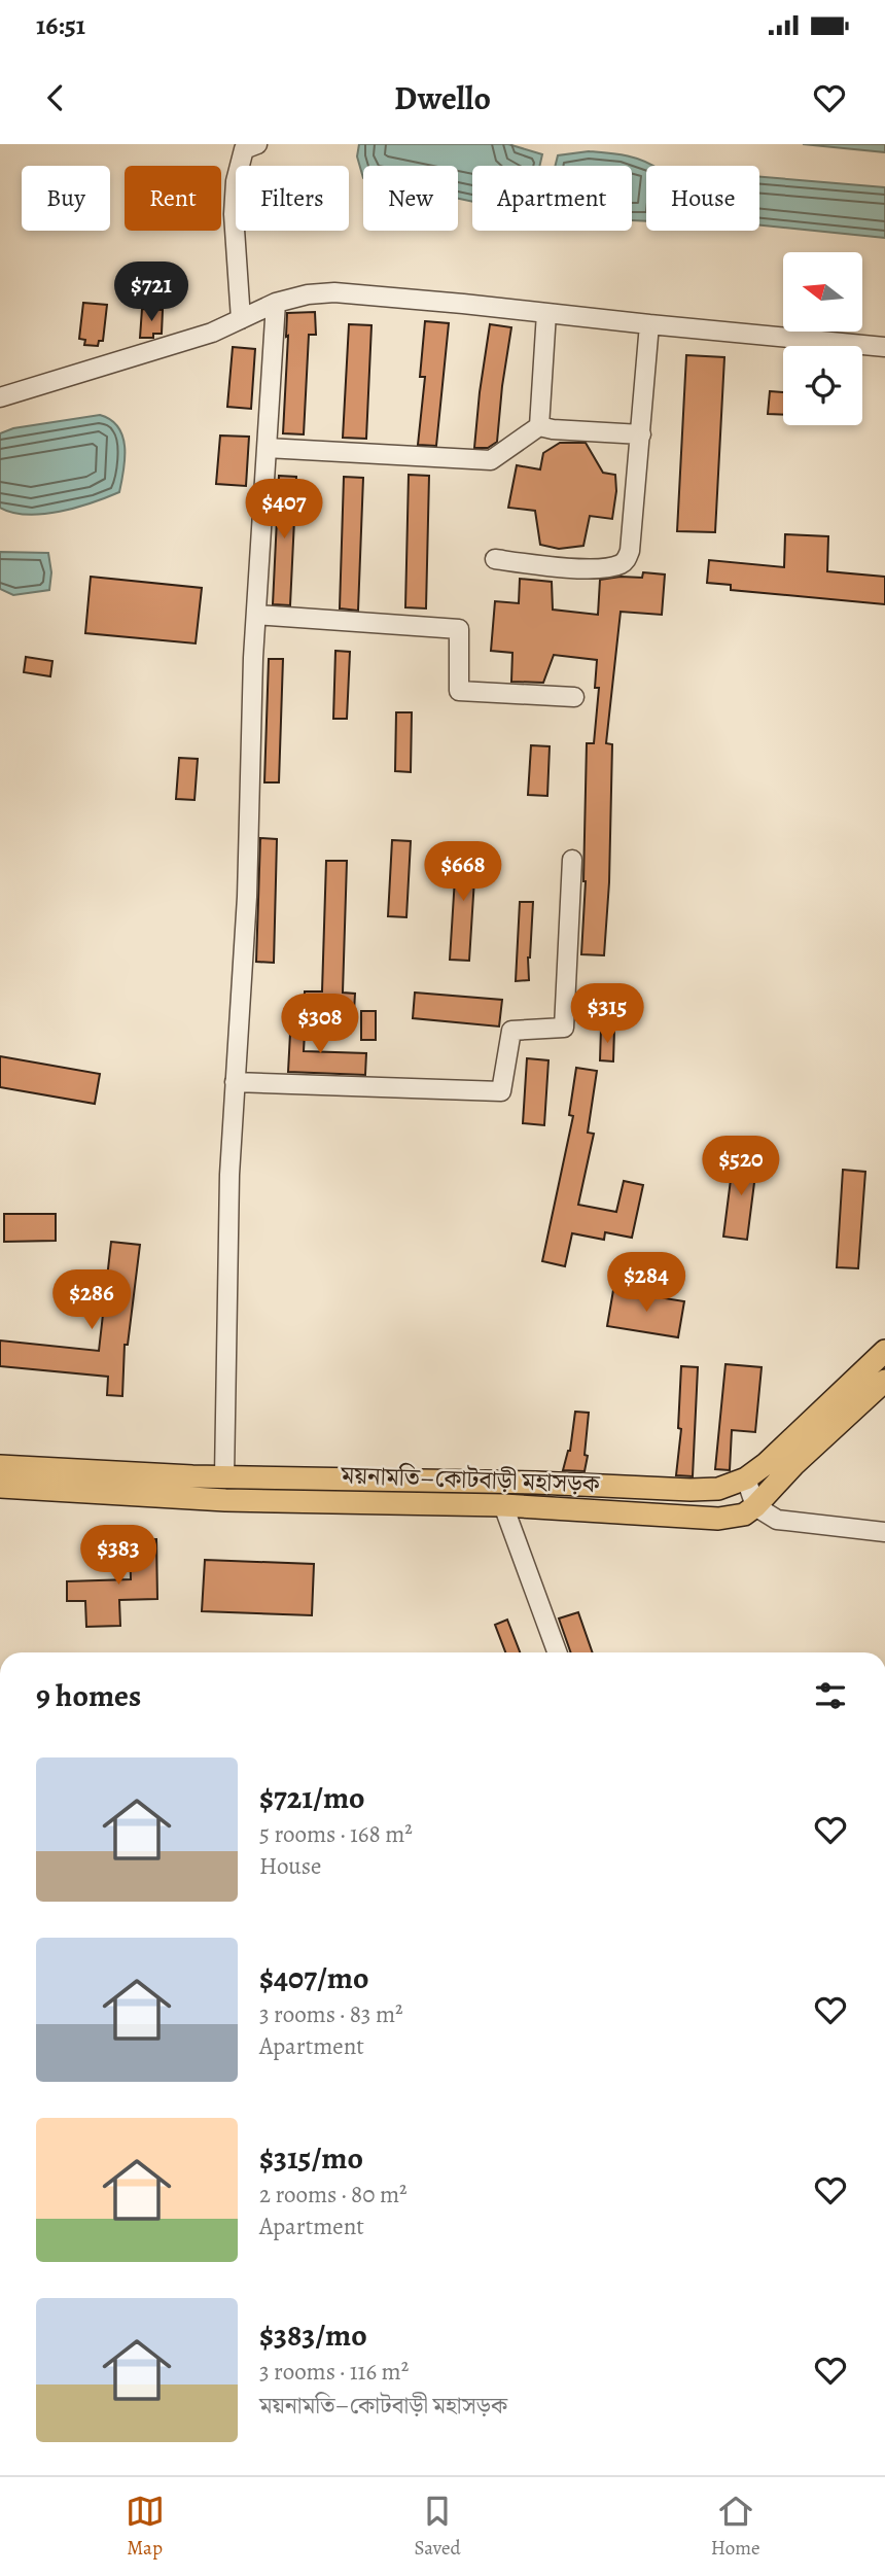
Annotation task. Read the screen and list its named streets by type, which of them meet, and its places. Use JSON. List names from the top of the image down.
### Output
{
  "streets": {
    "main road": ["ময়নামতি–কোটবাড়ী মহাসড়ক"]
  },
  "north": "left",
  "page": {
    "status": "16:51",
    "header": "Dwello",
    "chip": [
      "Buy",
      "Rent",
      "Filters",
      "New",
      "Apartment",
      "House"
    ],
    "price": [
      "$721",
      "$407",
      "$668",
      "$315",
      "$308",
      "$520",
      "$284",
      "$286",
      "$383"
    ],
    "heading": "9 homes",
    "list": [
      {
        "name": "$721/mo",
        "note": "5 rooms · 168 m² · House"
      },
      {
        "name": "$407/mo",
        "note": "3 rooms · 83 m² · Apartment"
      },
      {
        "name": "$315/mo",
        "note": "2 rooms · 80 m² · Apartment"
      },
      {
        "name": "$383/mo",
        "note": "3 rooms · 116 m² · ময়নামতি–কোটবাড়ী মহাসড়ক"
      }
    ],
    "tabs": ["Map", "Saved", "Home"]
  }
}
